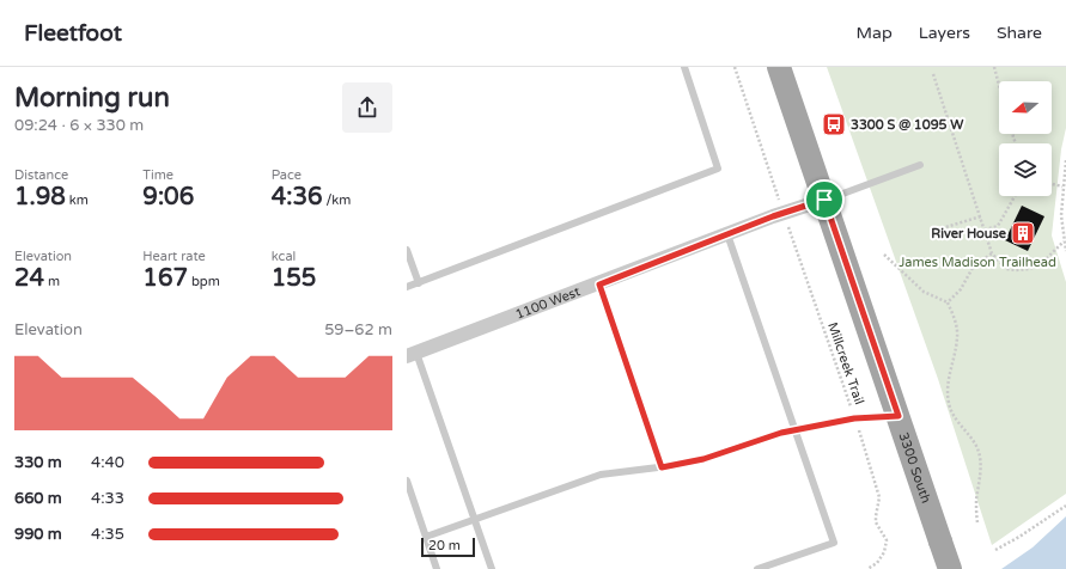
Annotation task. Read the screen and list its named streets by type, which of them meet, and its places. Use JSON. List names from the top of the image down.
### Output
{
  "streets": {
    "main road": ["3300 South"],
    "street": ["1100 West"],
    "path": ["Millcreek Trail"]
  },
  "crossings": [
    ["1100 West", "3300 South"]
  ],
  "parks": ["James Madison Trailhead"],
  "places": {
    "bus stop": ["3300 S @ 1095 W"],
    "building": ["River House"]
  },
  "scale_bar": "20 m",
  "north": "left",
  "page": {
    "header": "Fleetfoot",
    "nav": ["Map", "Layers", "Share"],
    "heading": ["Morning run", "09:24 · 6 × 330 m"],
    "stats": [
      ["Distance", "1.98 km"],
      ["Time", "9:06"],
      ["Pace", "4:36 /km"],
      ["Elevation", "24 m"],
      ["Heart rate", "167 bpm"],
      ["kcal", "155"]
    ],
    "chart": ["Elevation", "59–62 m"],
    "list": [
      {
        "name": "330 m",
        "note": "4:40"
      },
      {
        "name": "660 m",
        "note": "4:33"
      },
      {
        "name": "990 m",
        "note": "4:35"
      }
    ],
    "scale": "20 m"
  }
}
